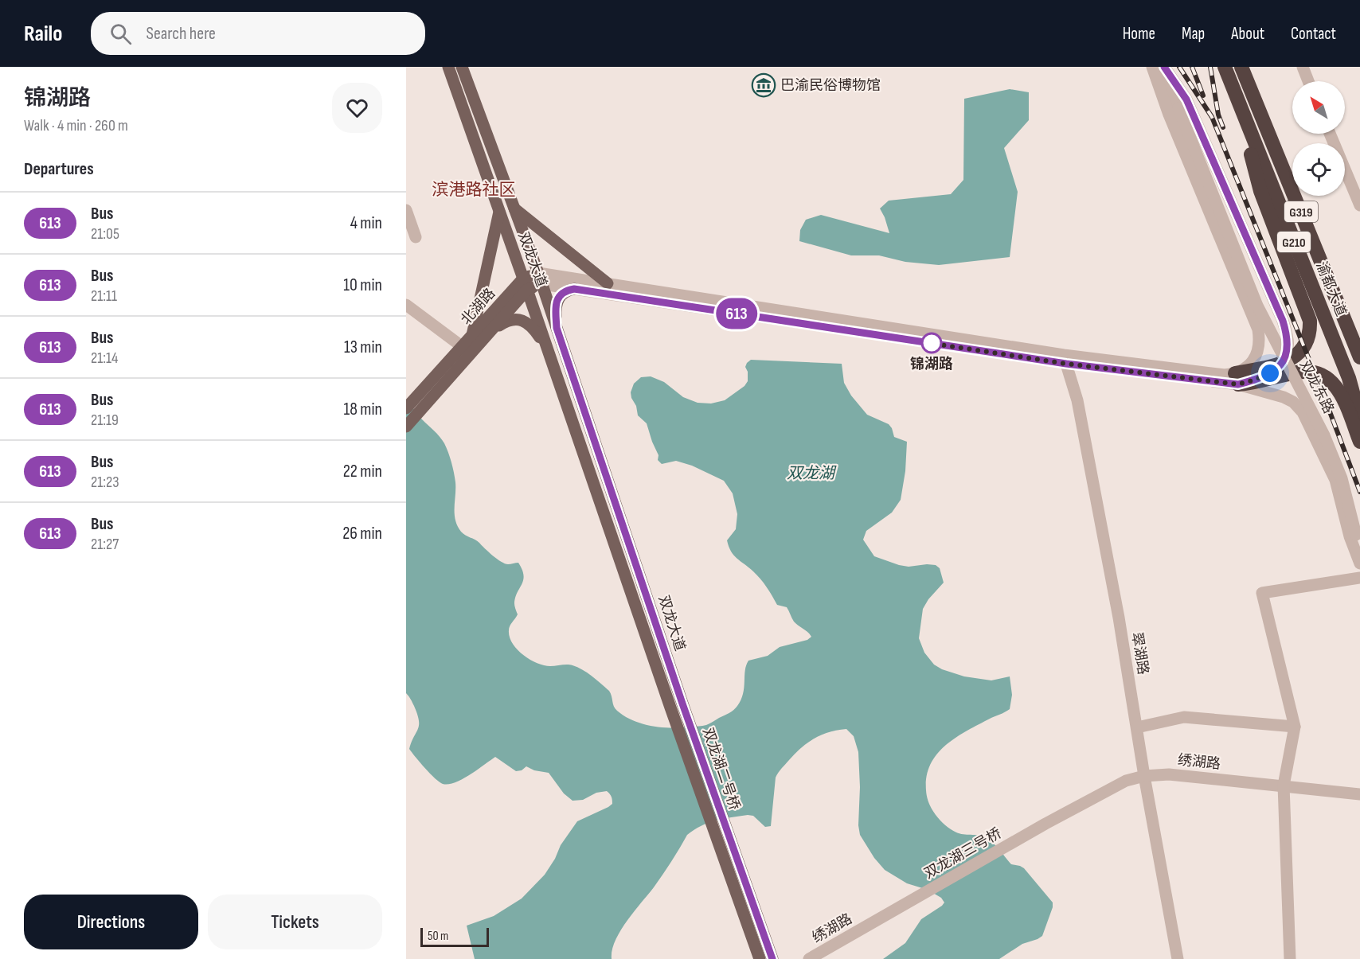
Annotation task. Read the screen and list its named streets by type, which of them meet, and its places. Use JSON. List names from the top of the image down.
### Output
{
  "streets": {
    "highway": ["G319", "G210", "渝都大道"],
    "main road": ["双龙大道", "北湖路", "双龙湖二号桥"],
    "street": [
      "双龙东路",
      "翠湖路",
      "绣湖路",
      "双龙湖三号桥"
    ]
  },
  "crossings": [
    ["双龙大道", "北湖路"],
    ["双龙大道", "双龙湖二号桥"],
    ["翠湖路", "绣湖路"],
    ["绣湖路", "双龙湖三号桥"]
  ],
  "districts": ["滨港路社区"],
  "water": ["双龙湖"],
  "places": {
    "museum": ["巴渝民俗博物馆"],
    "other": ["锦湖路"]
  },
  "lines": ["bus line 613"],
  "scale_bar": "50 m",
  "north": "top left",
  "page": {
    "header": "Railo",
    "search": "Search here",
    "nav": [
      "Home",
      "Map",
      "About",
      "Contact"
    ],
    "heading": [
      ["锦湖路", "Walk · 4 min · 260 m"],
      "Departures"
    ],
    "on_map": "613",
    "list": [
      {
        "mark": "613",
        "name": "Bus",
        "note": "21:05",
        "value": "4 min"
      },
      {
        "mark": "613",
        "name": "Bus",
        "note": "21:11",
        "value": "10 min"
      },
      {
        "mark": "613",
        "name": "Bus",
        "note": "21:14",
        "value": "13 min"
      },
      {
        "mark": "613",
        "name": "Bus",
        "note": "21:19",
        "value": "18 min"
      },
      {
        "mark": "613",
        "name": "Bus",
        "note": "21:23",
        "value": "22 min"
      },
      {
        "mark": "613",
        "name": "Bus",
        "note": "21:27",
        "value": "26 min"
      }
    ],
    "buttons": ["Directions", "Tickets"],
    "scale": "50 m"
  }
}
